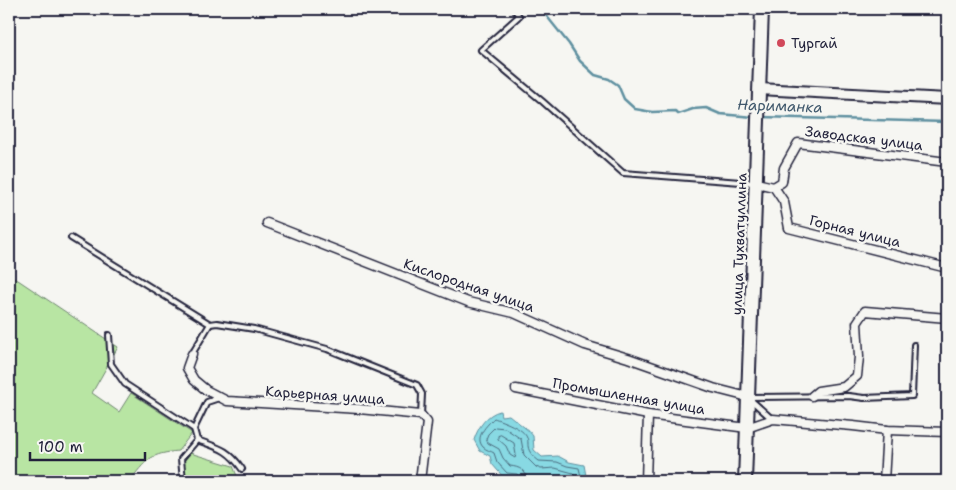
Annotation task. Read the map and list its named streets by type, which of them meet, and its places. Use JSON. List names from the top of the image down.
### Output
{
  "streets": {
    "main road": ["улица Тухватуллина"],
    "street": [
      "Заводская улица",
      "Горная улица",
      "Кислородная улица",
      "Карьерная улица",
      "Промышленная улица"
    ]
  },
  "crossings": [
    ["Заводская улица", "Горная улица"],
    ["улица Тухватуллина", "Кислородная улица"],
    ["улица Тухватуллина", "Промышленная улица"]
  ],
  "water": ["Нариманка"],
  "places": ["Тургай"],
  "scale_bar": "100 m"
}
